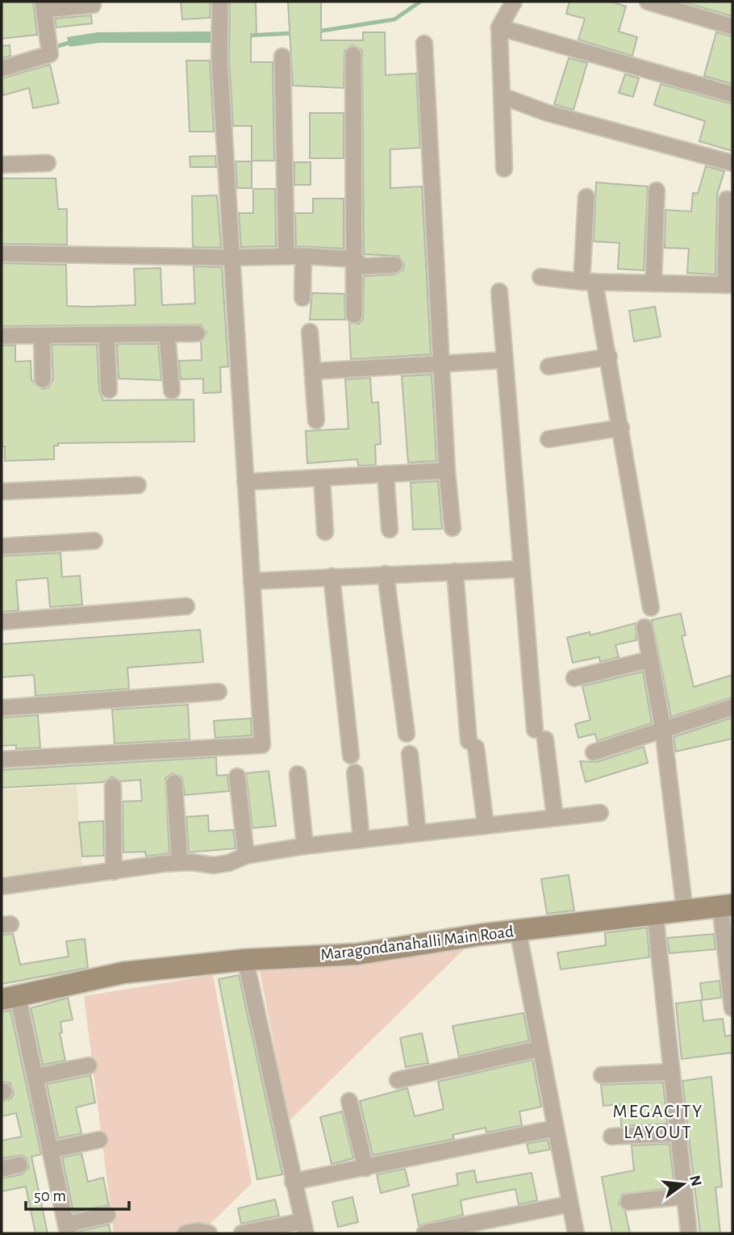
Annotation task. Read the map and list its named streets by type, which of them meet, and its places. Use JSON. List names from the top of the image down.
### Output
{
  "streets": {
    "street": ["Maragondanahalli Main Road"]
  },
  "districts": ["MEGACITY LAYOUT"],
  "scale_bar": "50 m",
  "north": "right"
}
